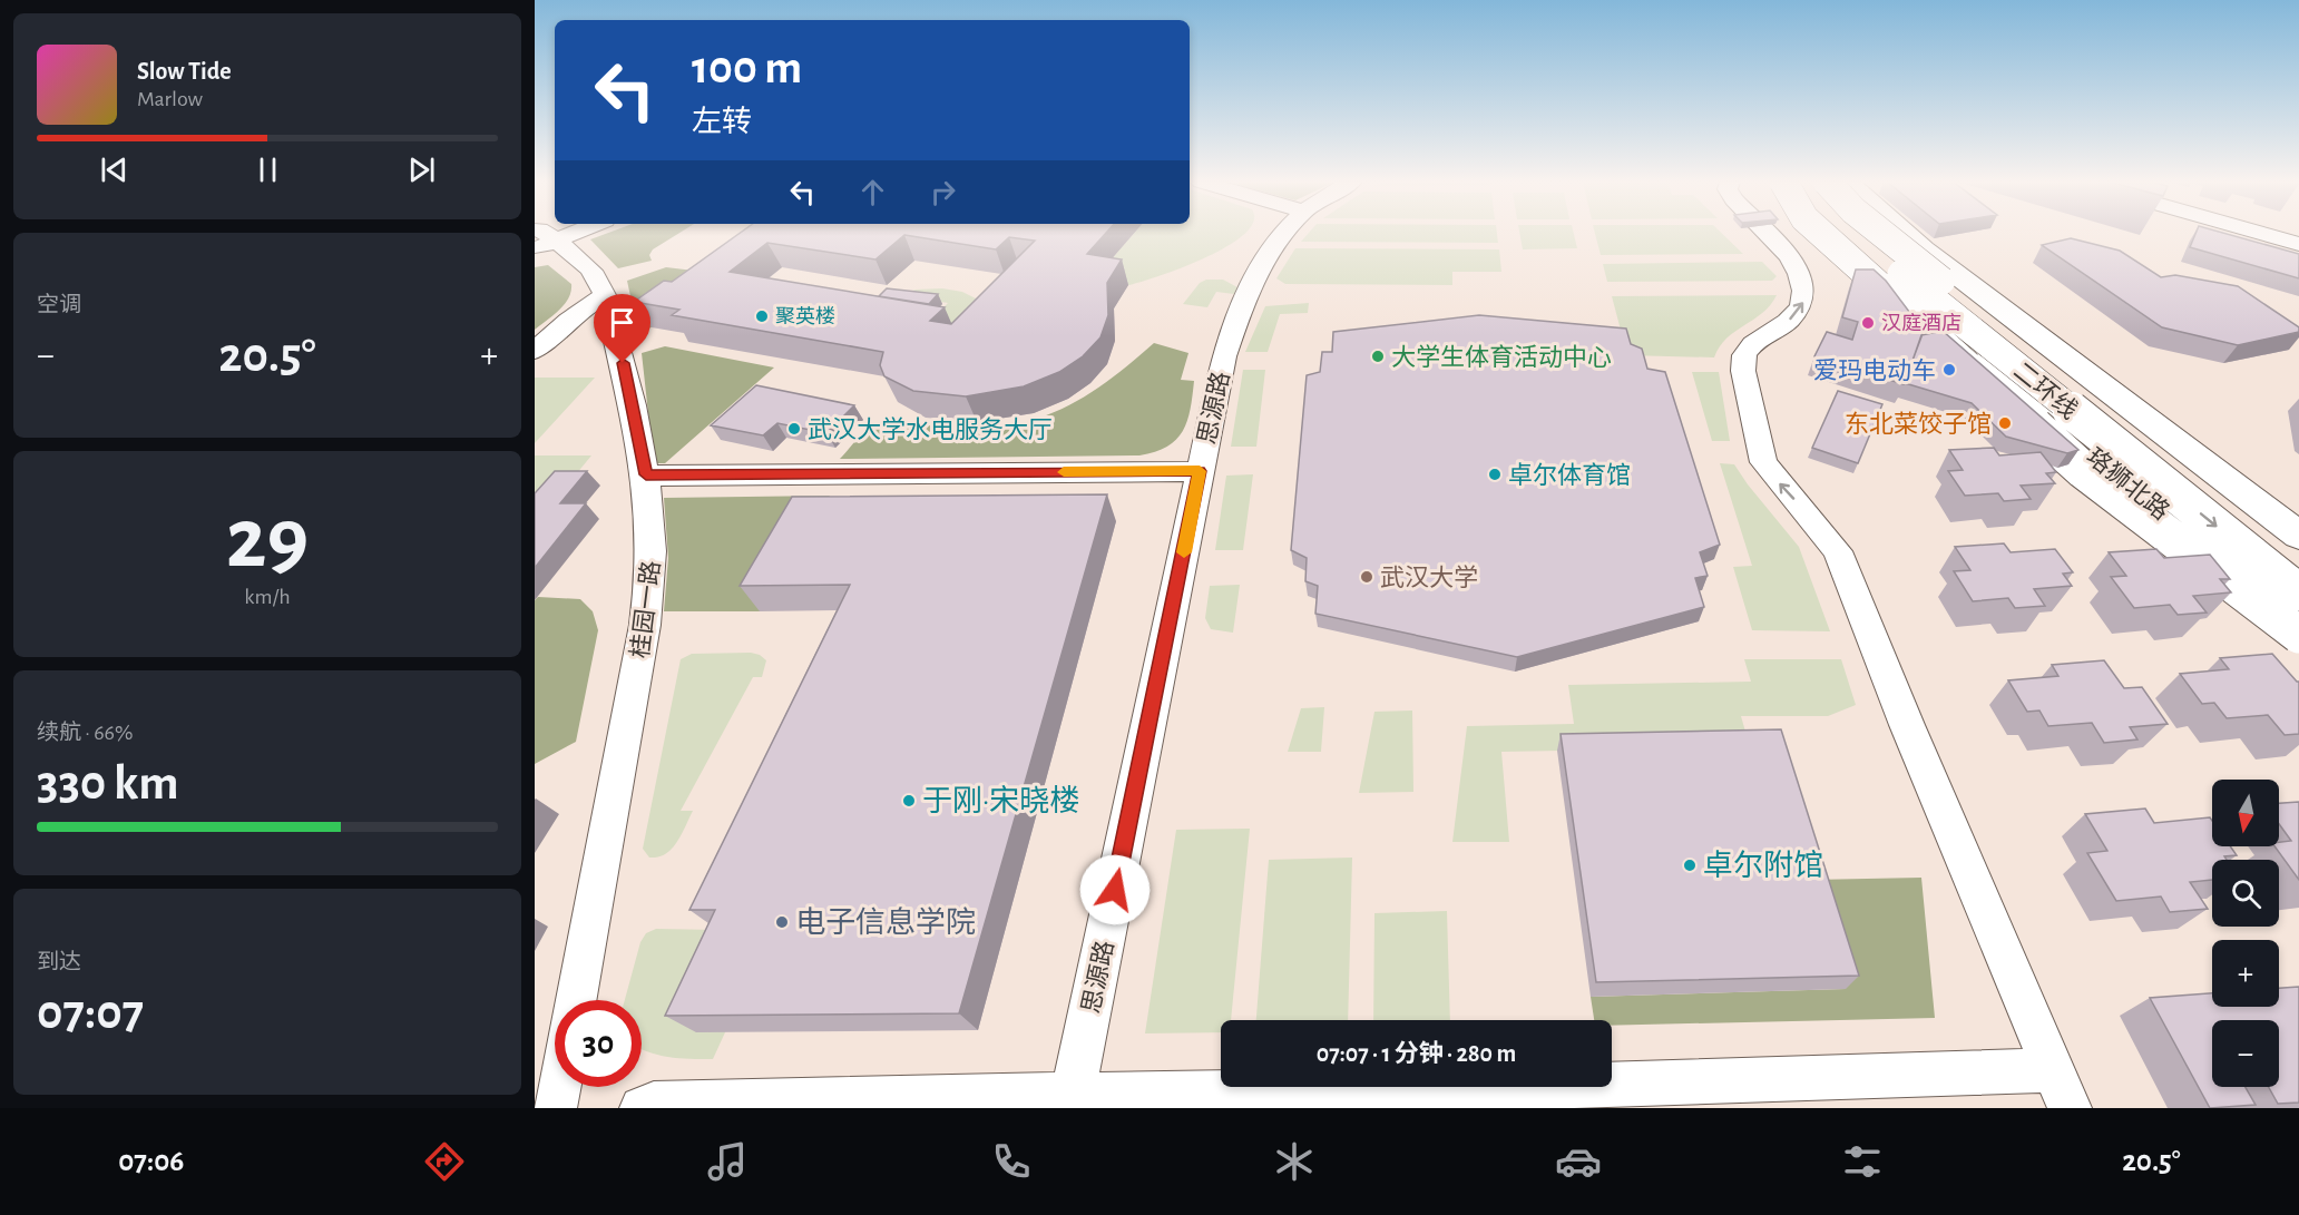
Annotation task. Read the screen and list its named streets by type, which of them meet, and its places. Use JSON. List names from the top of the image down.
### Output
{
  "streets": {
    "main road": ["二环线", "珞狮北路"],
    "street": ["思源路", "桂园一路"]
  },
  "places": [
    "聚英楼",
    "汉庭酒店",
    "大学生体育活动中心",
    "爱玛电动车",
    "东北菜饺子馆",
    "武汉大学水电服务大厅",
    "卓尔体育馆",
    "武汉大学",
    "于刚·宋晓楼",
    "卓尔附馆",
    "电子信息学院"
  ],
  "north": "bottom",
  "page": {
    "turn": ["100 m", "左转"],
    "song": ["Slow Tide", "Marlow"],
    "tile": [
      "空调",
      ["29", "km/h"],
      ["续航 · 66%", "330 km"],
      ["到达", "07:07"]
    ],
    "heat": ["−", "20.5°", "+"],
    "map_buttons": ["+", "−"],
    "limit": "30",
    "trip": "07:07 · 1 分钟 · 280 m",
    "tabs": ["07:06", "20.5°"]
  }
}
